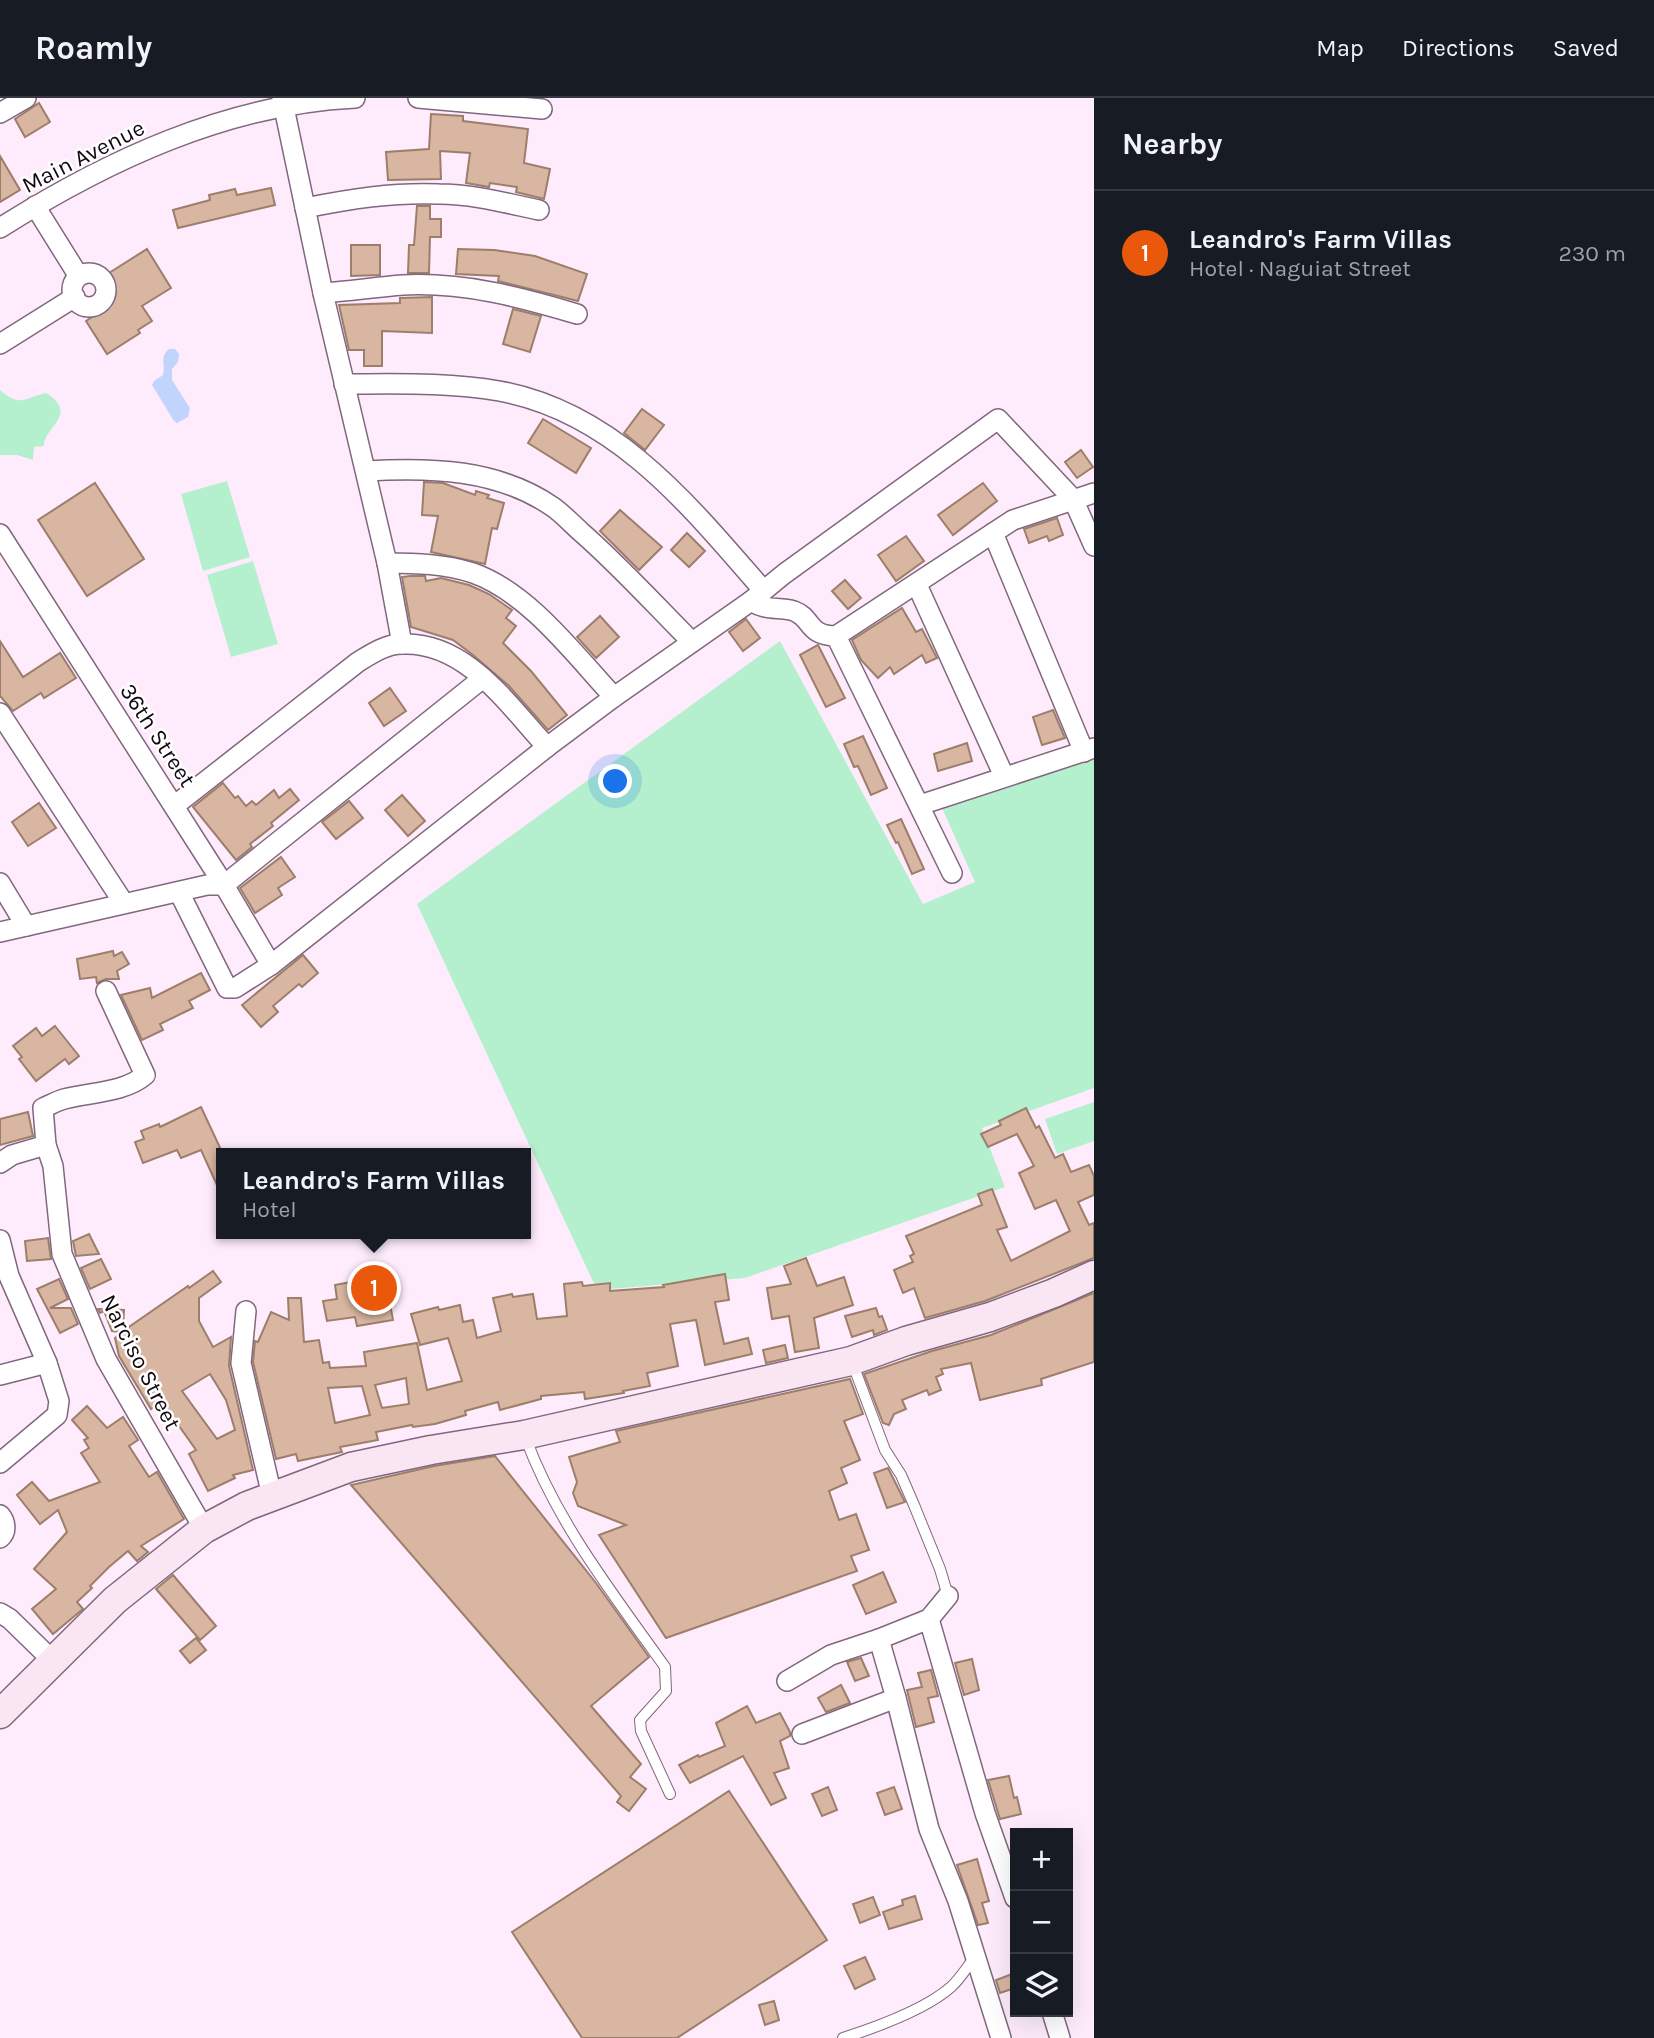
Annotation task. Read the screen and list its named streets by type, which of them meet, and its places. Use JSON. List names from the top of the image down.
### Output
{
  "streets": {
    "street": ["Main Avenue", "36th Street", "Narciso Street"]
  },
  "page": {
    "header": "Roamly",
    "nav": ["Map", "Directions", "Saved"],
    "heading": "Nearby",
    "list": [
      {
        "mark": "1",
        "name": "Leandro's Farm Villas",
        "note": "Hotel · Naguiat Street",
        "value": "230 m"
      }
    ],
    "popup": ["Leandro's Farm Villas", "Hotel"],
    "pins": "1",
    "map_buttons": ["+", "−"]
  }
}
